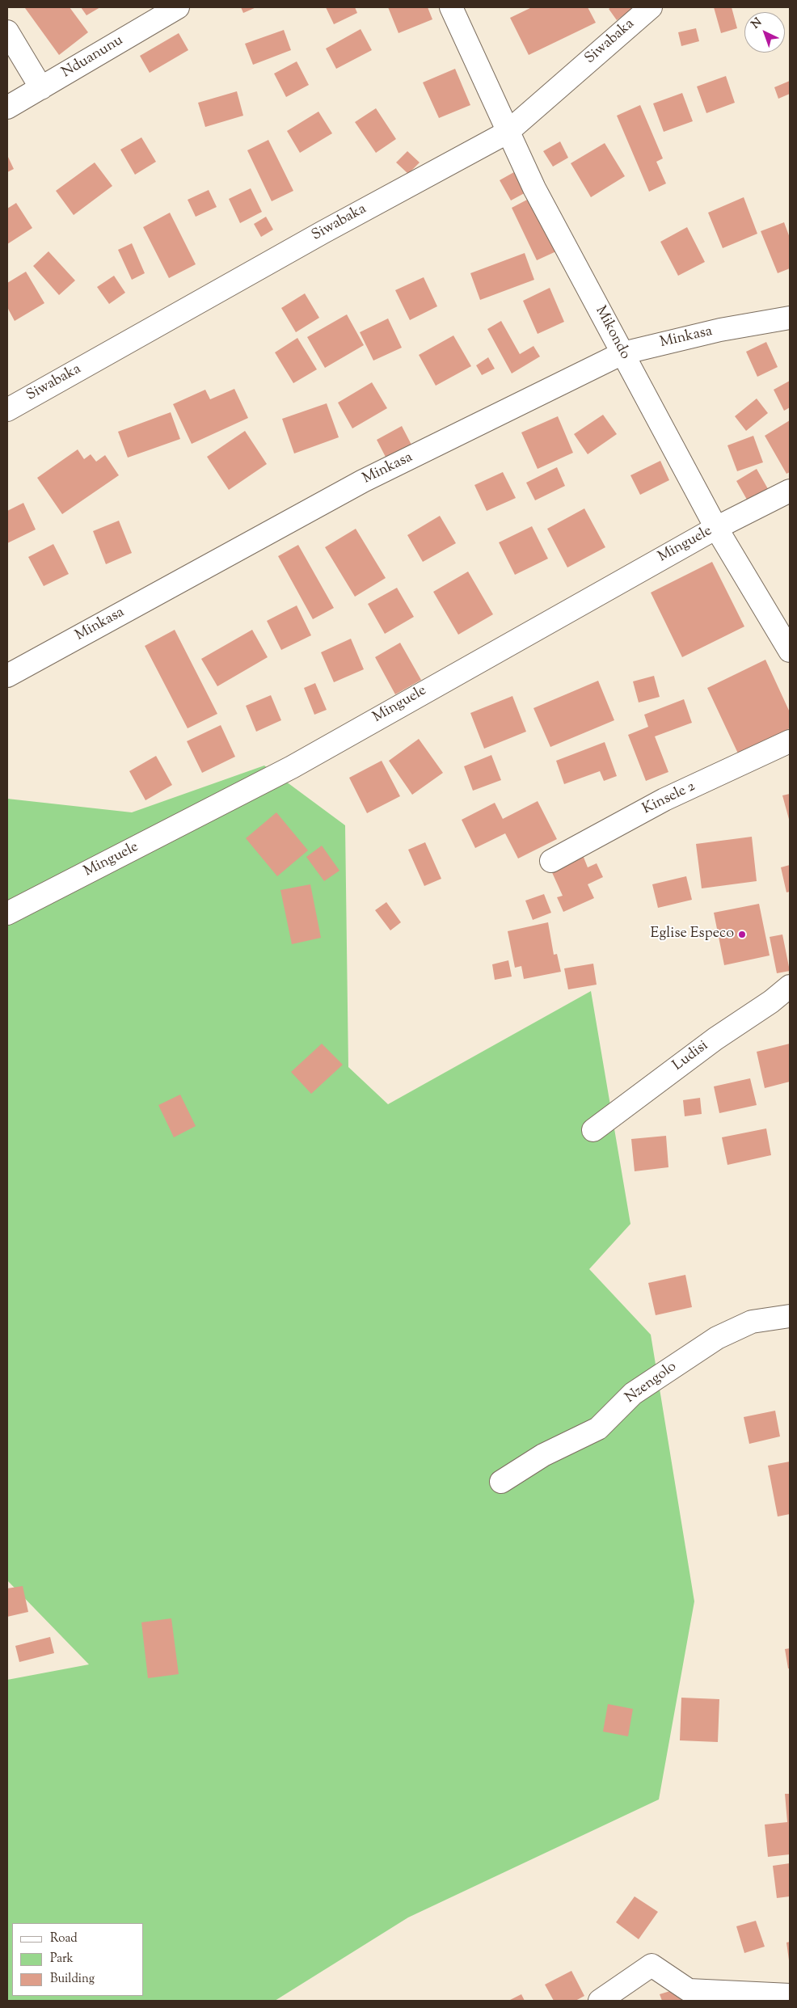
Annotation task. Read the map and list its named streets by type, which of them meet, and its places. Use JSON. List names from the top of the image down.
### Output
{
  "streets": {
    "street": [
      "Siwabaka",
      "Nduanunu",
      "Mikondo",
      "Minkasa",
      "Minguele",
      "Kinsele 2",
      "Ludisi",
      "Nzengolo"
    ]
  },
  "crossings": [
    ["Siwabaka", "Mikondo"],
    ["Mikondo", "Minkasa"],
    ["Mikondo", "Minguele"]
  ],
  "places": ["Eglise Especo"],
  "legend": ["Road", "Park", "Building"],
  "north": "top left"
}
